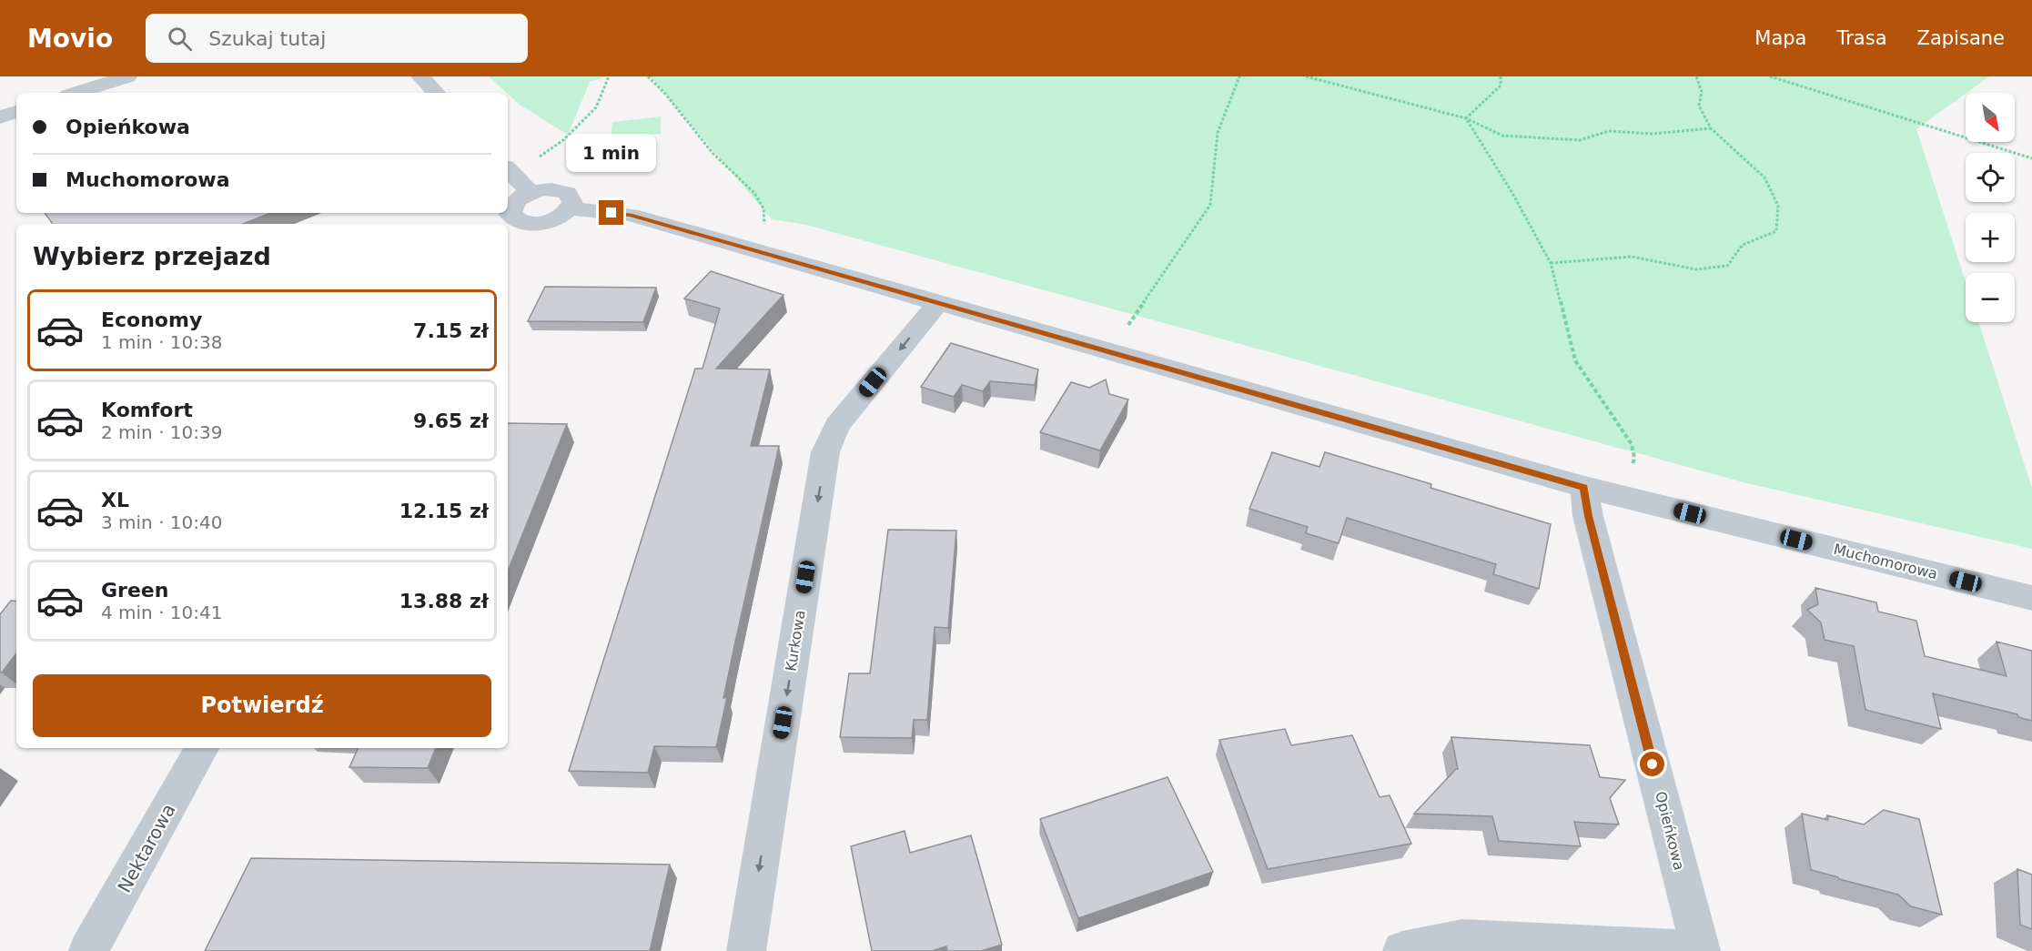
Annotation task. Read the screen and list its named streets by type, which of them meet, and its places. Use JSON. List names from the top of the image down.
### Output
{
  "streets": {
    "street": [
      "Muchomorowa",
      "Kurkowa",
      "Opieńkowa",
      "Nektarowa"
    ]
  },
  "crossings": [
    ["Muchomorowa", "Kurkowa"],
    ["Muchomorowa", "Opieńkowa"]
  ],
  "one_way": ["Kurkowa"],
  "north": "bottom right",
  "page": {
    "header": "Movio",
    "search": "Szukaj tutaj",
    "nav": ["Mapa", "Trasa", "Zapisane"],
    "map_buttons": ["+", "−"],
    "banner": ["Opieńkowa", "Muchomorowa"],
    "bubble": "1 min",
    "heading": "Wybierz przejazd",
    "list": [
      {
        "name": "Economy",
        "note": "1 min · 10:38",
        "value": "7.15 zł"
      },
      {
        "name": "Komfort",
        "note": "2 min · 10:39",
        "value": "9.65 zł"
      },
      {
        "name": "XL",
        "note": "3 min · 10:40",
        "value": "12.15 zł"
      },
      {
        "name": "Green",
        "note": "4 min · 10:41",
        "value": "13.88 zł"
      }
    ],
    "buttons": "Potwierdź"
  }
}
